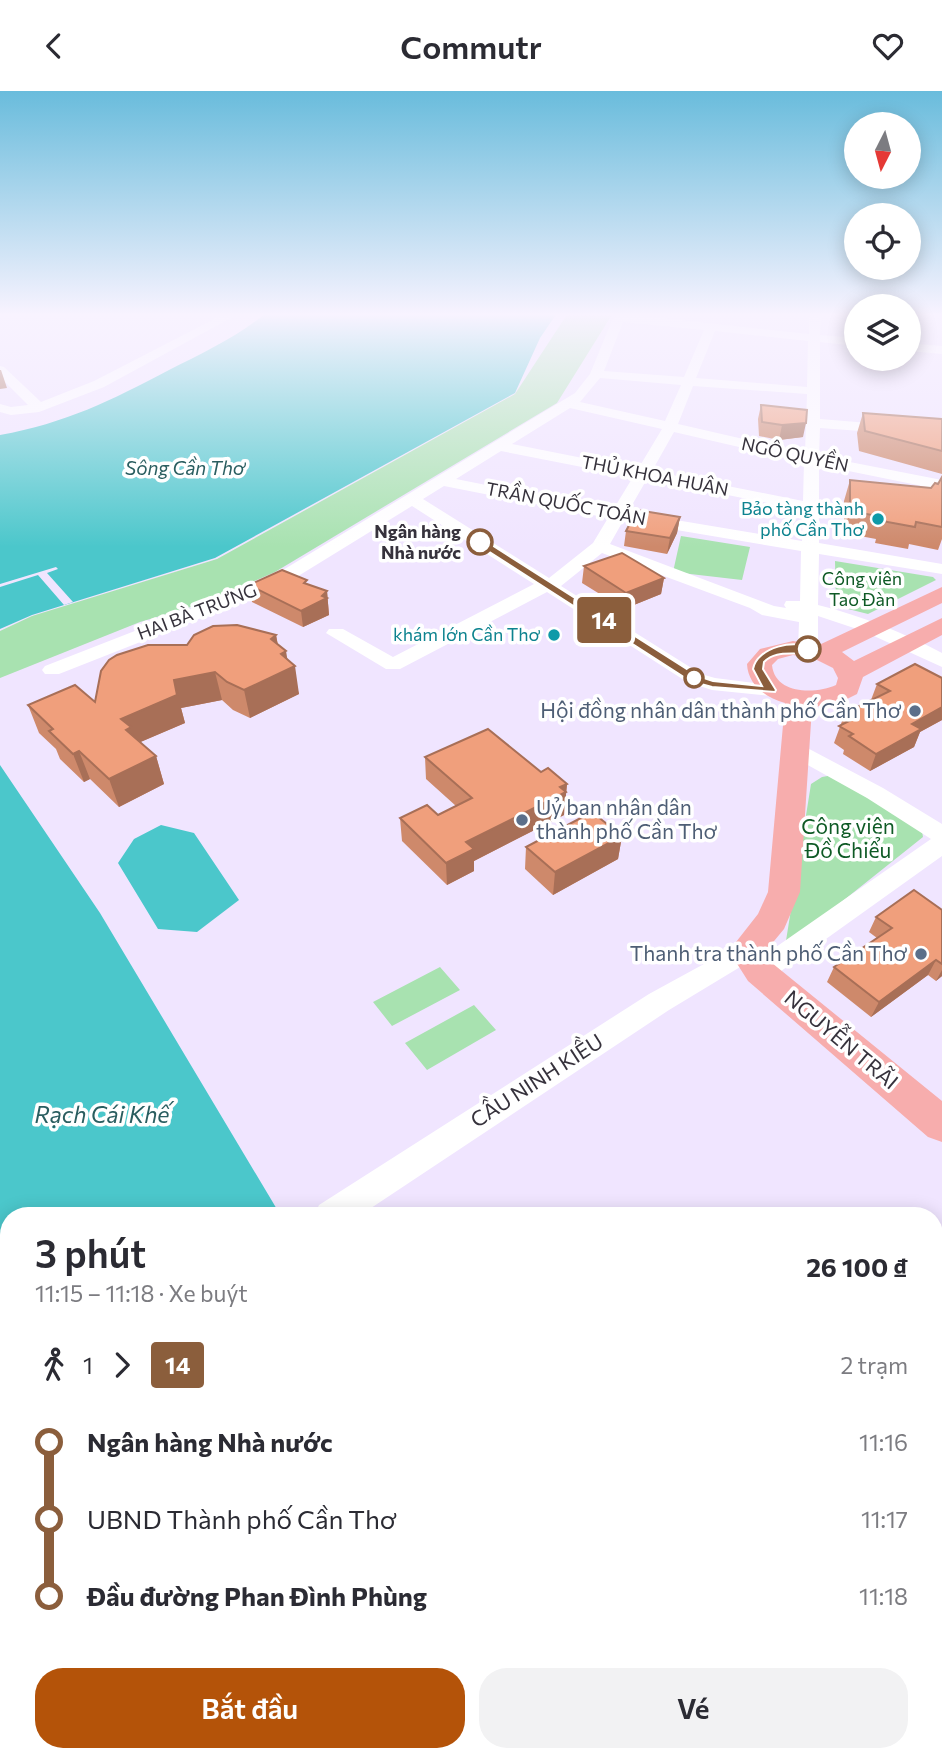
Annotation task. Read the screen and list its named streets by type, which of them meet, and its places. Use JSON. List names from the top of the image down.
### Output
{
  "streets": {
    "main road": ["NGUYỄN TRÃI"],
    "street": [
      "NGÔ QUYỀN",
      "THỦ KHOA HUÂN",
      "TRẦN QUỐC TOẢN",
      "HAI BÀ TRƯNG",
      "CẦU NINH KIỀU"
    ]
  },
  "crossings": [
    ["NGÔ QUYỀN", "HAI BÀ TRƯNG"],
    ["THỦ KHOA HUÂN", "HAI BÀ TRƯNG"],
    ["TRẦN QUỐC TOẢN", "HAI BÀ TRƯNG"],
    ["NGUYỄN TRÃI", "CẦU NINH KIỀU"]
  ],
  "water": ["Sông Cần Thơ", "Rạch Cái Khế"],
  "parks": ["Công viên Tao Đàn", "Công viên Đồ Chiểu"],
  "places": [
    "Bảo tàng thành phố Cần Thơ",
    "Ngân hàng Nhà nước",
    "khám lớn Cần Thơ",
    "Hội đồng nhân dân thành phố Cần Thơ",
    "Uỷ ban nhân dân thành phố Cần Thơ",
    "Thanh tra thành phố Cần Thơ"
  ],
  "lines": ["bus line 14"],
  "north": "bottom",
  "page": {
    "header": "Commutr",
    "on_map": "14",
    "heading": ["3 phút", "11:15 – 11:18 · Xe buýt", "26 100 ₫"],
    "legs": ["1", "14", "2 trạm"],
    "list": [
      {
        "name": "Ngân hàng Nhà nước",
        "value": "11:16"
      },
      {
        "name": "UBND Thành phố Cần Thơ",
        "value": "11:17"
      },
      {
        "name": "Đầu đường Phan Đình Phùng",
        "value": "11:18"
      }
    ],
    "buttons": ["Bắt đầu", "Vé"]
  }
}
